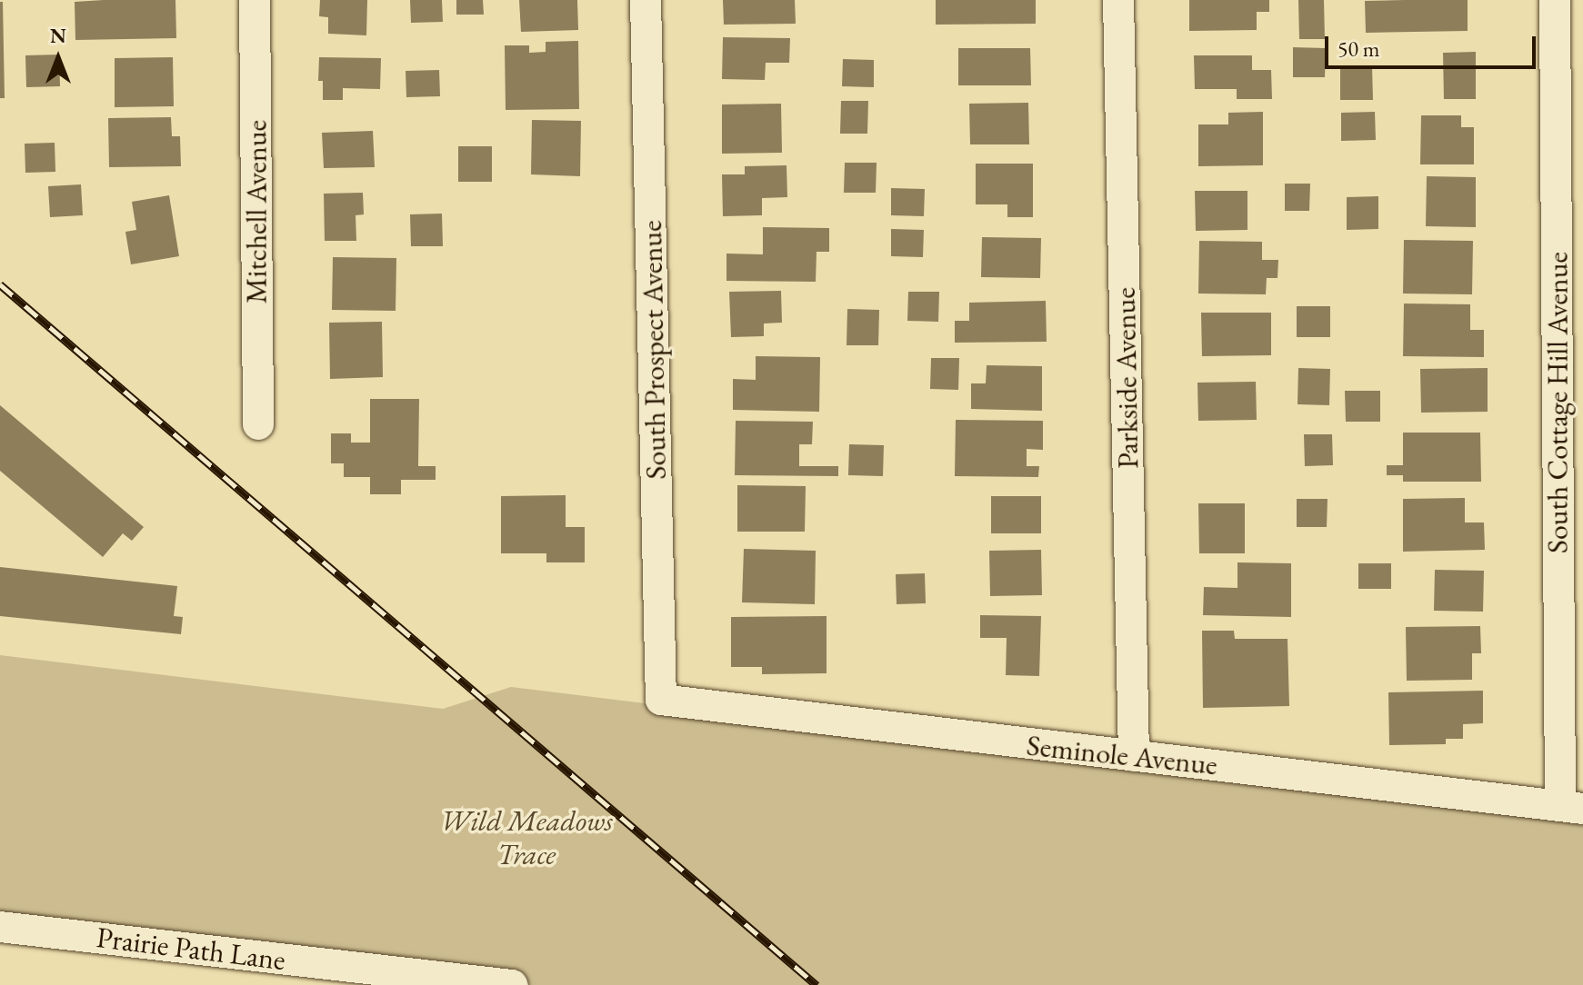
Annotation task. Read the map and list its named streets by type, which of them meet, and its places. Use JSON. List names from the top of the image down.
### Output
{
  "streets": {
    "street": [
      "Mitchell Avenue",
      "South Prospect Avenue",
      "Parkside Avenue",
      "South Cottage Hill Avenue",
      "Seminole Avenue",
      "Prairie Path Lane"
    ]
  },
  "crossings": [
    ["South Prospect Avenue", "Seminole Avenue"],
    ["Parkside Avenue", "Seminole Avenue"],
    ["South Cottage Hill Avenue", "Seminole Avenue"]
  ],
  "parks": ["Wild Meadows Trace"],
  "scale_bar": "50 m",
  "north": "top"
}
